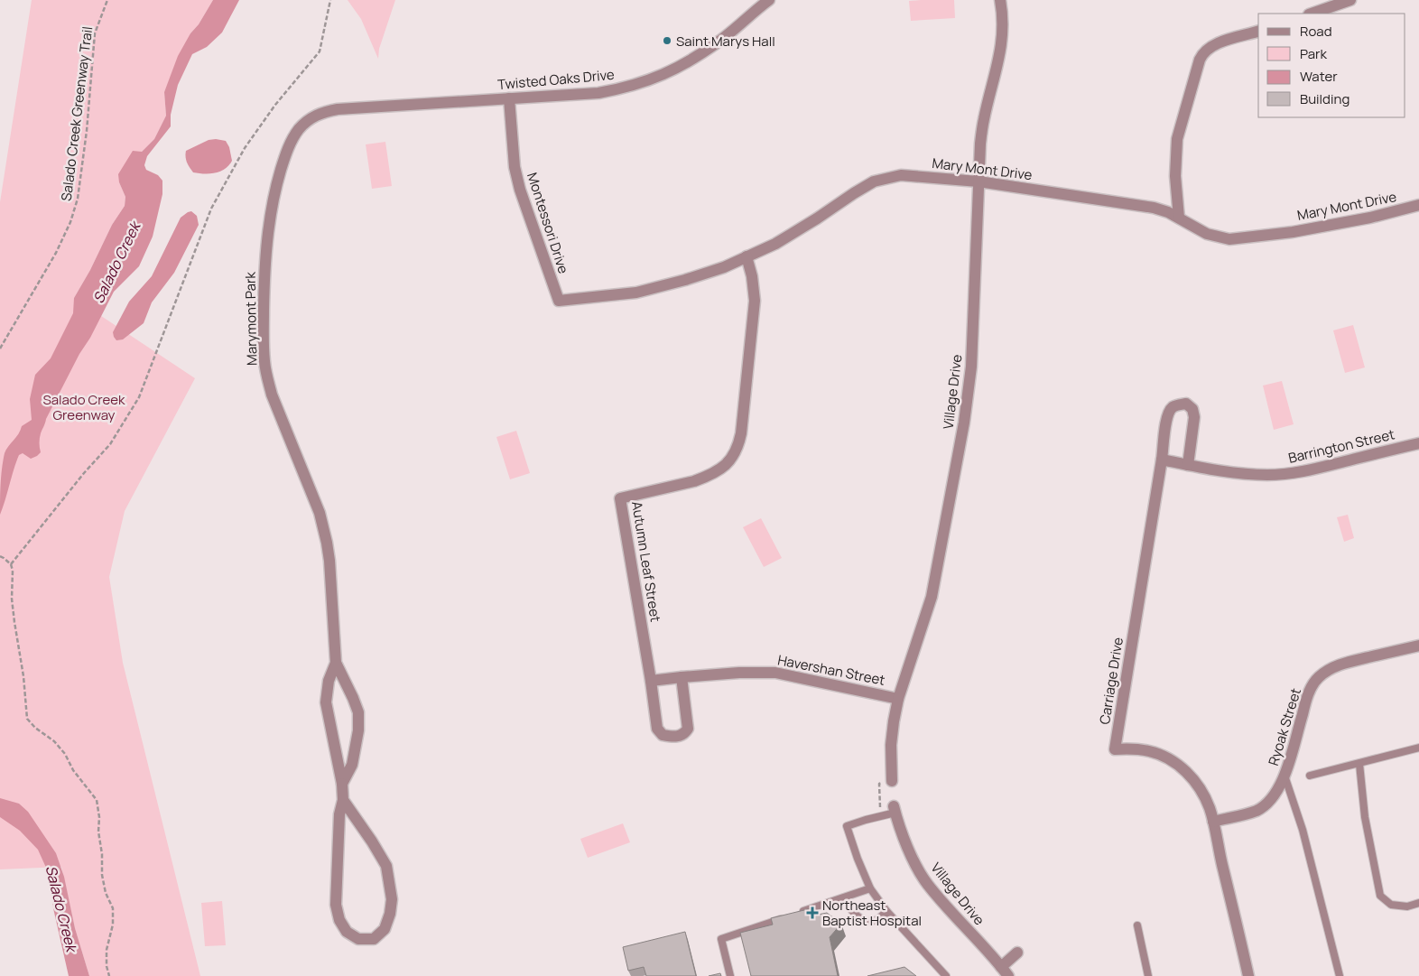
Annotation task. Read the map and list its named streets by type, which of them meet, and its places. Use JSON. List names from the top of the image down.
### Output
{
  "streets": {
    "street": [
      "Twisted Oaks Drive",
      "Mary Mont Drive",
      "Montessori Drive",
      "Marymont Park",
      "Village Drive",
      "Barrington Street",
      "Autumn Leaf Street",
      "Havershan Street",
      "Carriage Drive",
      "Ryoak Street"
    ],
    "path": ["Salado Creek Greenway Trail"]
  },
  "crossings": [
    ["Twisted Oaks Drive", "Montessori Drive"],
    ["Twisted Oaks Drive", "Marymont Park"],
    ["Mary Mont Drive", "Montessori Drive"],
    ["Mary Mont Drive", "Village Drive"],
    ["Mary Mont Drive", "Autumn Leaf Street"],
    ["Village Drive", "Havershan Street"],
    ["Barrington Street", "Carriage Drive"],
    ["Autumn Leaf Street", "Havershan Street"],
    ["Carriage Drive", "Ryoak Street"]
  ],
  "water": ["Salado Creek"],
  "parks": ["Salado Creek Greenway"],
  "places": {
    "other": ["Saint Marys Hall"],
    "health": ["Northeast Baptist Hospital"]
  },
  "legend": [
    "Road",
    "Park",
    "Water",
    "Building"
  ]
}
